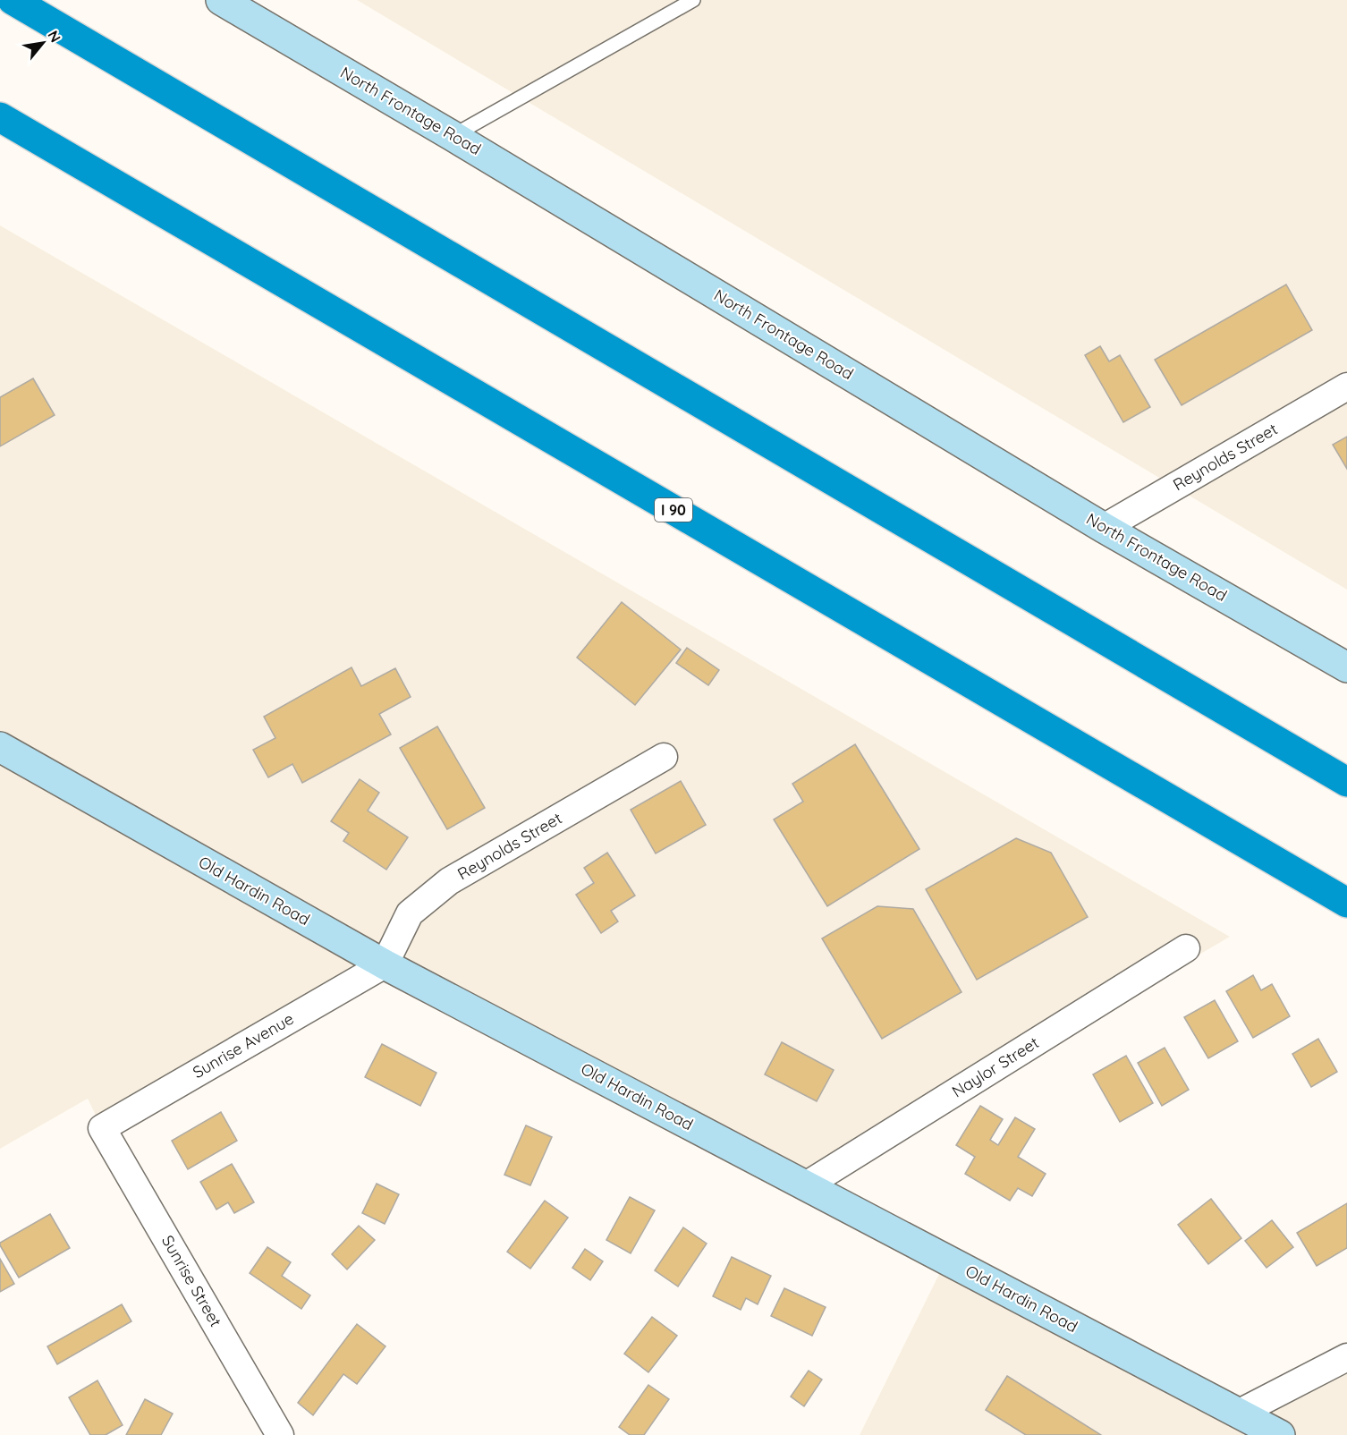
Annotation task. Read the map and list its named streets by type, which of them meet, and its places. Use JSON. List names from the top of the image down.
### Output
{
  "streets": {
    "highway": ["I 90"],
    "main road": ["North Frontage Road", "Old Hardin Road"],
    "street": [
      "Reynolds Street",
      "Sunrise Avenue",
      "Naylor Street",
      "Sunrise Street"
    ]
  },
  "crossings": [
    ["North Frontage Road", "Reynolds Street"],
    ["Reynolds Street", "Old Hardin Road"],
    ["Reynolds Street", "Sunrise Avenue"],
    ["Old Hardin Road", "Sunrise Avenue"],
    ["Old Hardin Road", "Naylor Street"],
    ["Sunrise Avenue", "Sunrise Street"]
  ],
  "north": "top right"
}
